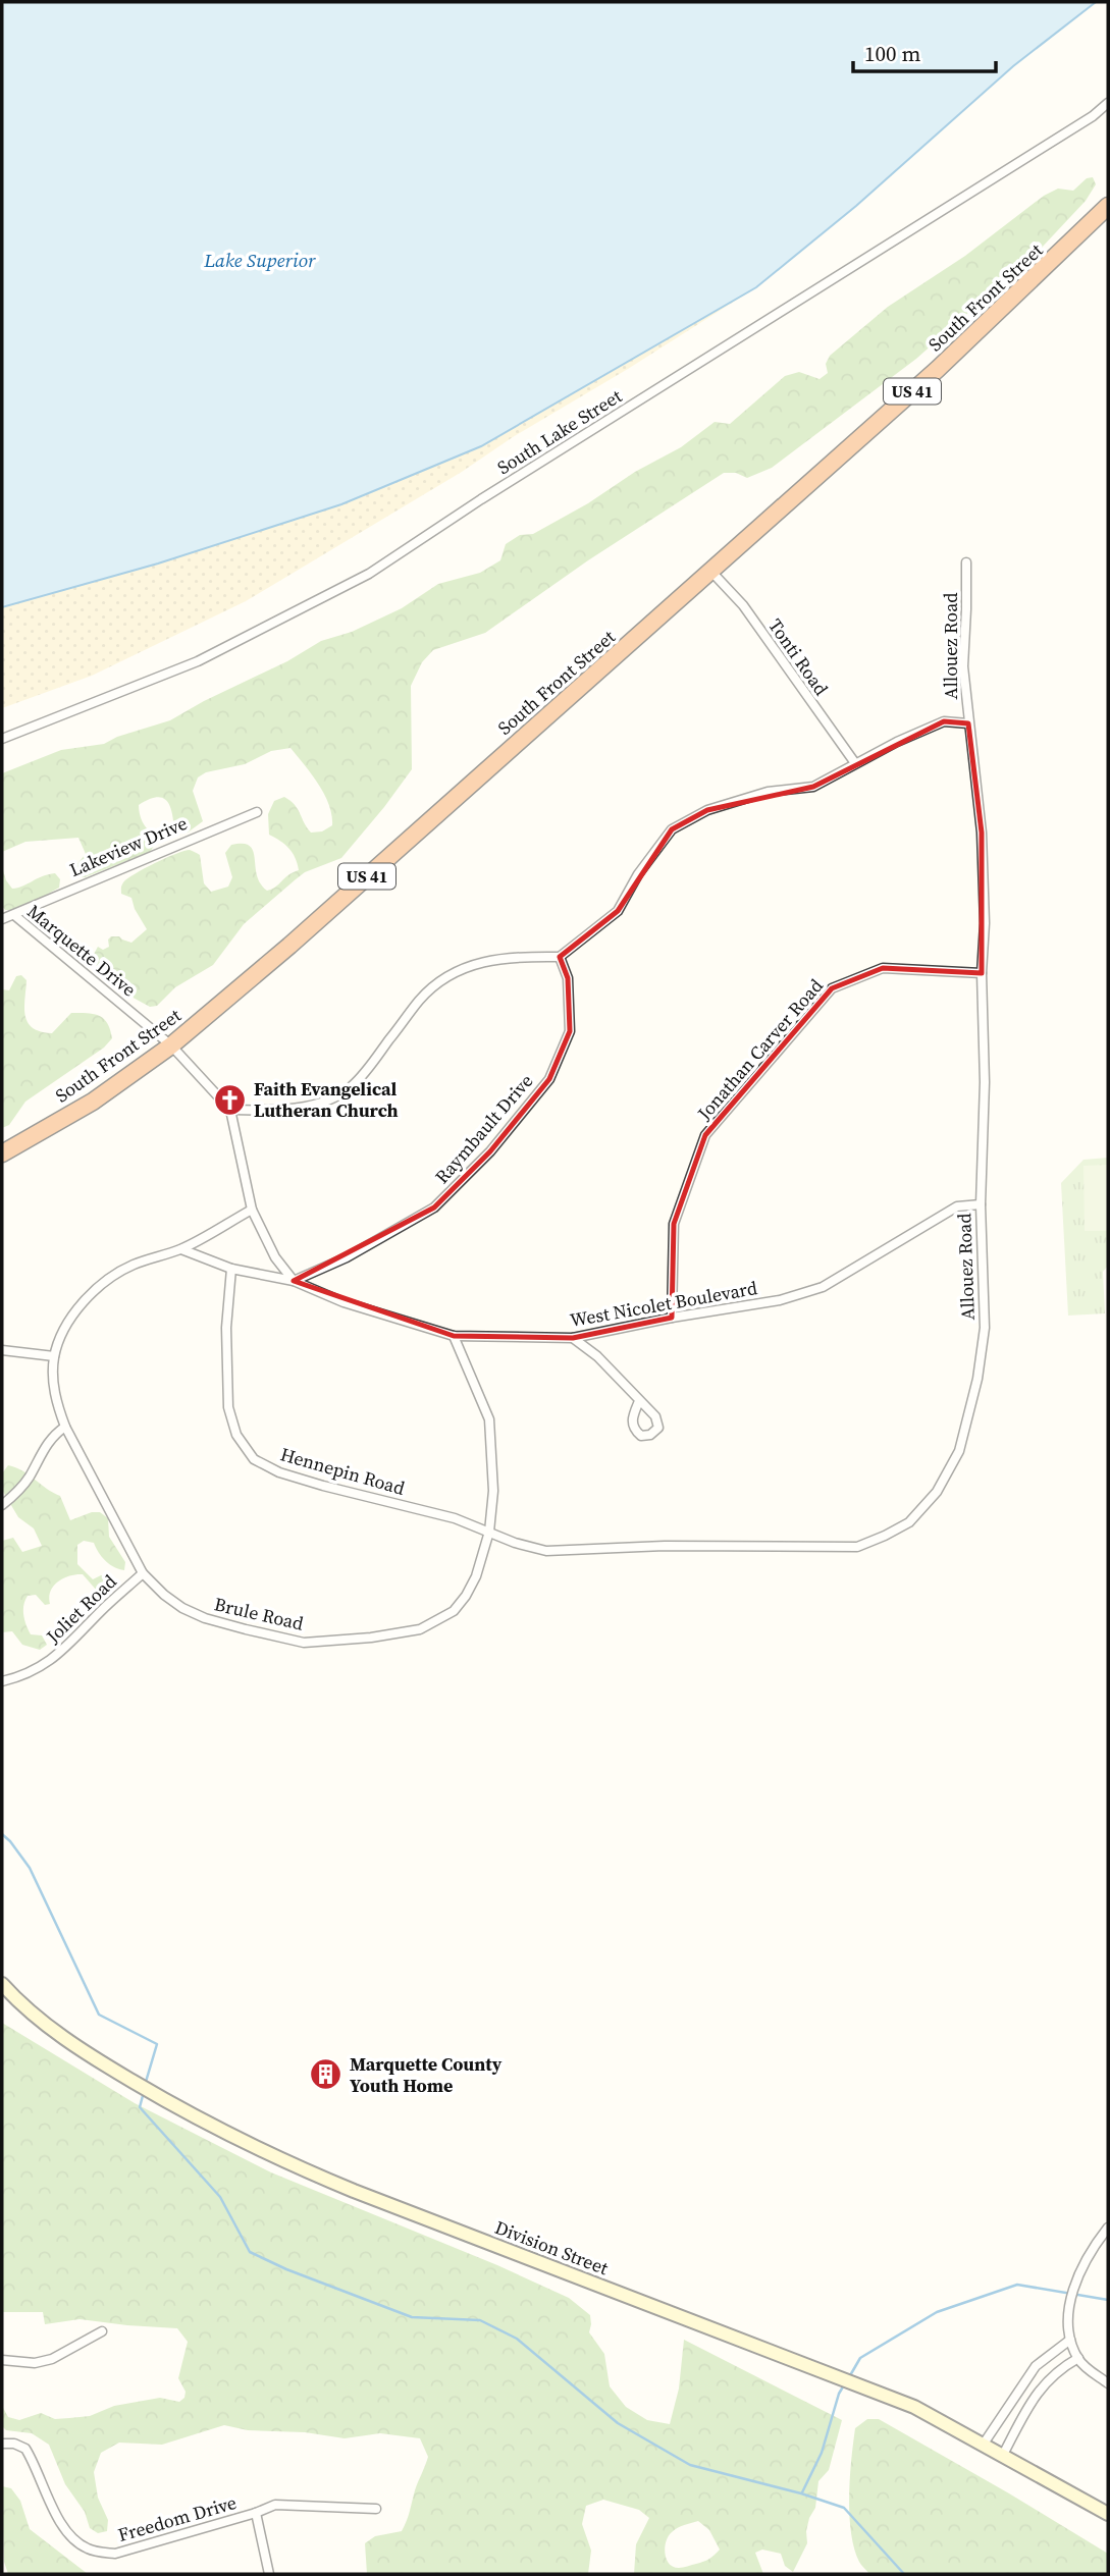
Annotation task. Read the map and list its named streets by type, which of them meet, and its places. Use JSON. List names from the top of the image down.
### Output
{
  "streets": {
    "highway": ["South Front Street", "US 41"],
    "street": [
      "South Lake Street",
      "Allouez Road",
      "Tonti Road",
      "Lakeview Drive",
      "Marquette Drive",
      "Jonathan Carver Road",
      "Raymbault Drive",
      "West Nicolet Boulevard",
      "Hennepin Road",
      "Joliet Road",
      "Brule Road",
      "Division Street",
      "Freedom Drive"
    ]
  },
  "crossings": [
    ["South Front Street", "Tonti Road"],
    ["South Front Street", "Marquette Drive"],
    ["Allouez Road", "Jonathan Carver Road"],
    ["Allouez Road", "West Nicolet Boulevard"],
    ["Allouez Road", "Hennepin Road"],
    ["Allouez Road", "Brule Road"],
    ["Lakeview Drive", "Marquette Drive"],
    ["Jonathan Carver Road", "West Nicolet Boulevard"],
    ["Raymbault Drive", "West Nicolet Boulevard"],
    ["West Nicolet Boulevard", "Hennepin Road"],
    ["West Nicolet Boulevard", "Brule Road"],
    ["Hennepin Road", "Brule Road"],
    ["Joliet Road", "Brule Road"]
  ],
  "water": ["Lake Superior"],
  "places": {
    "church": ["Faith Evangelical Lutheran Church"],
    "building": ["Marquette County Youth Home"]
  },
  "scale_bar": "100 m"
}
